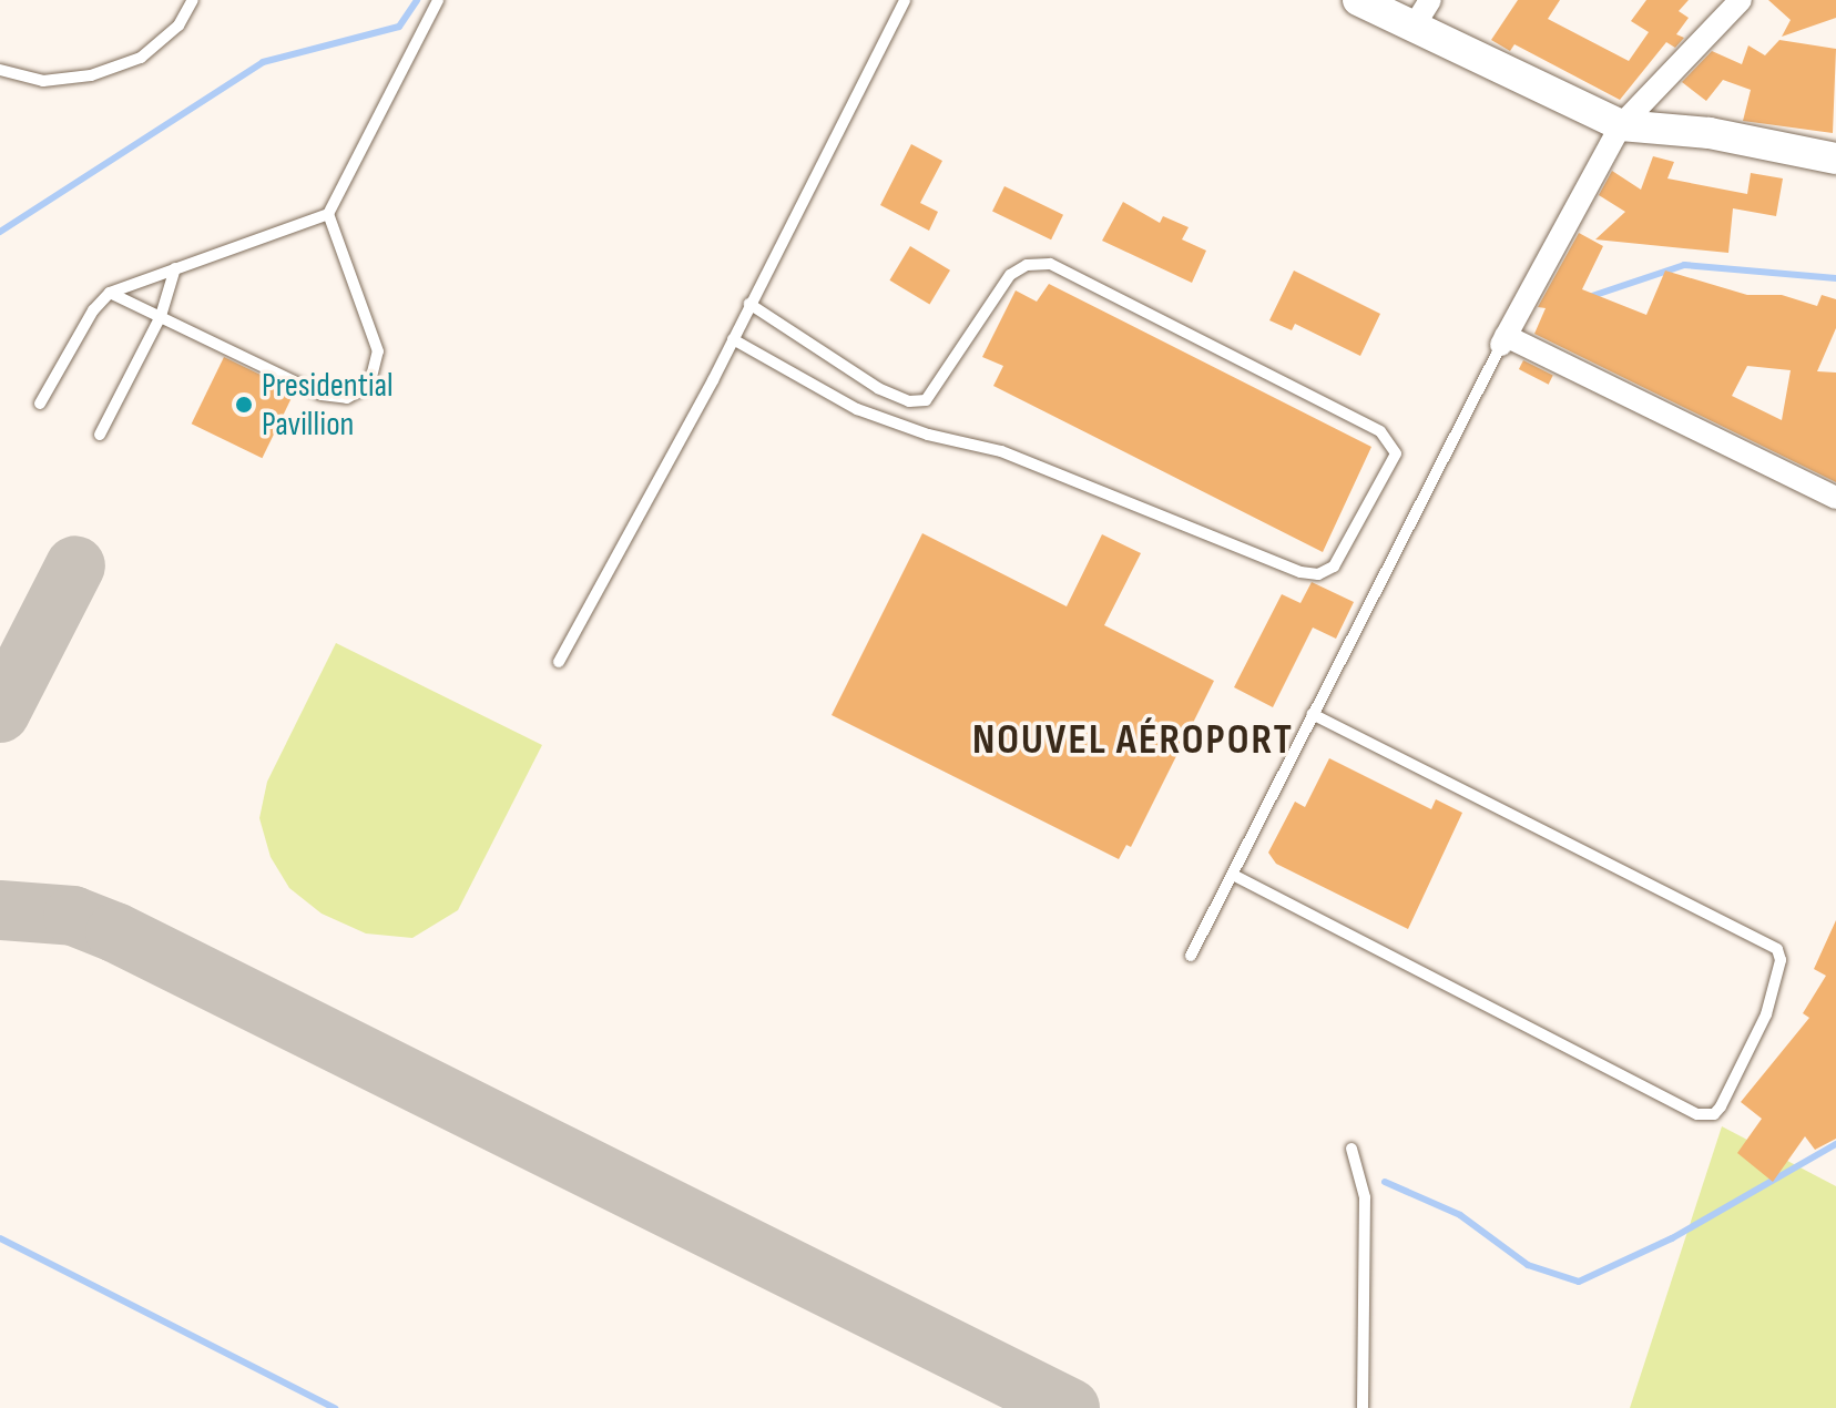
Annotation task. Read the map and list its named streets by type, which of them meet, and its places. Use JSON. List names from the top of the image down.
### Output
{
  "districts": ["NOUVEL AÉROPORT"],
  "places": ["Presidential Pavillion"]
}
